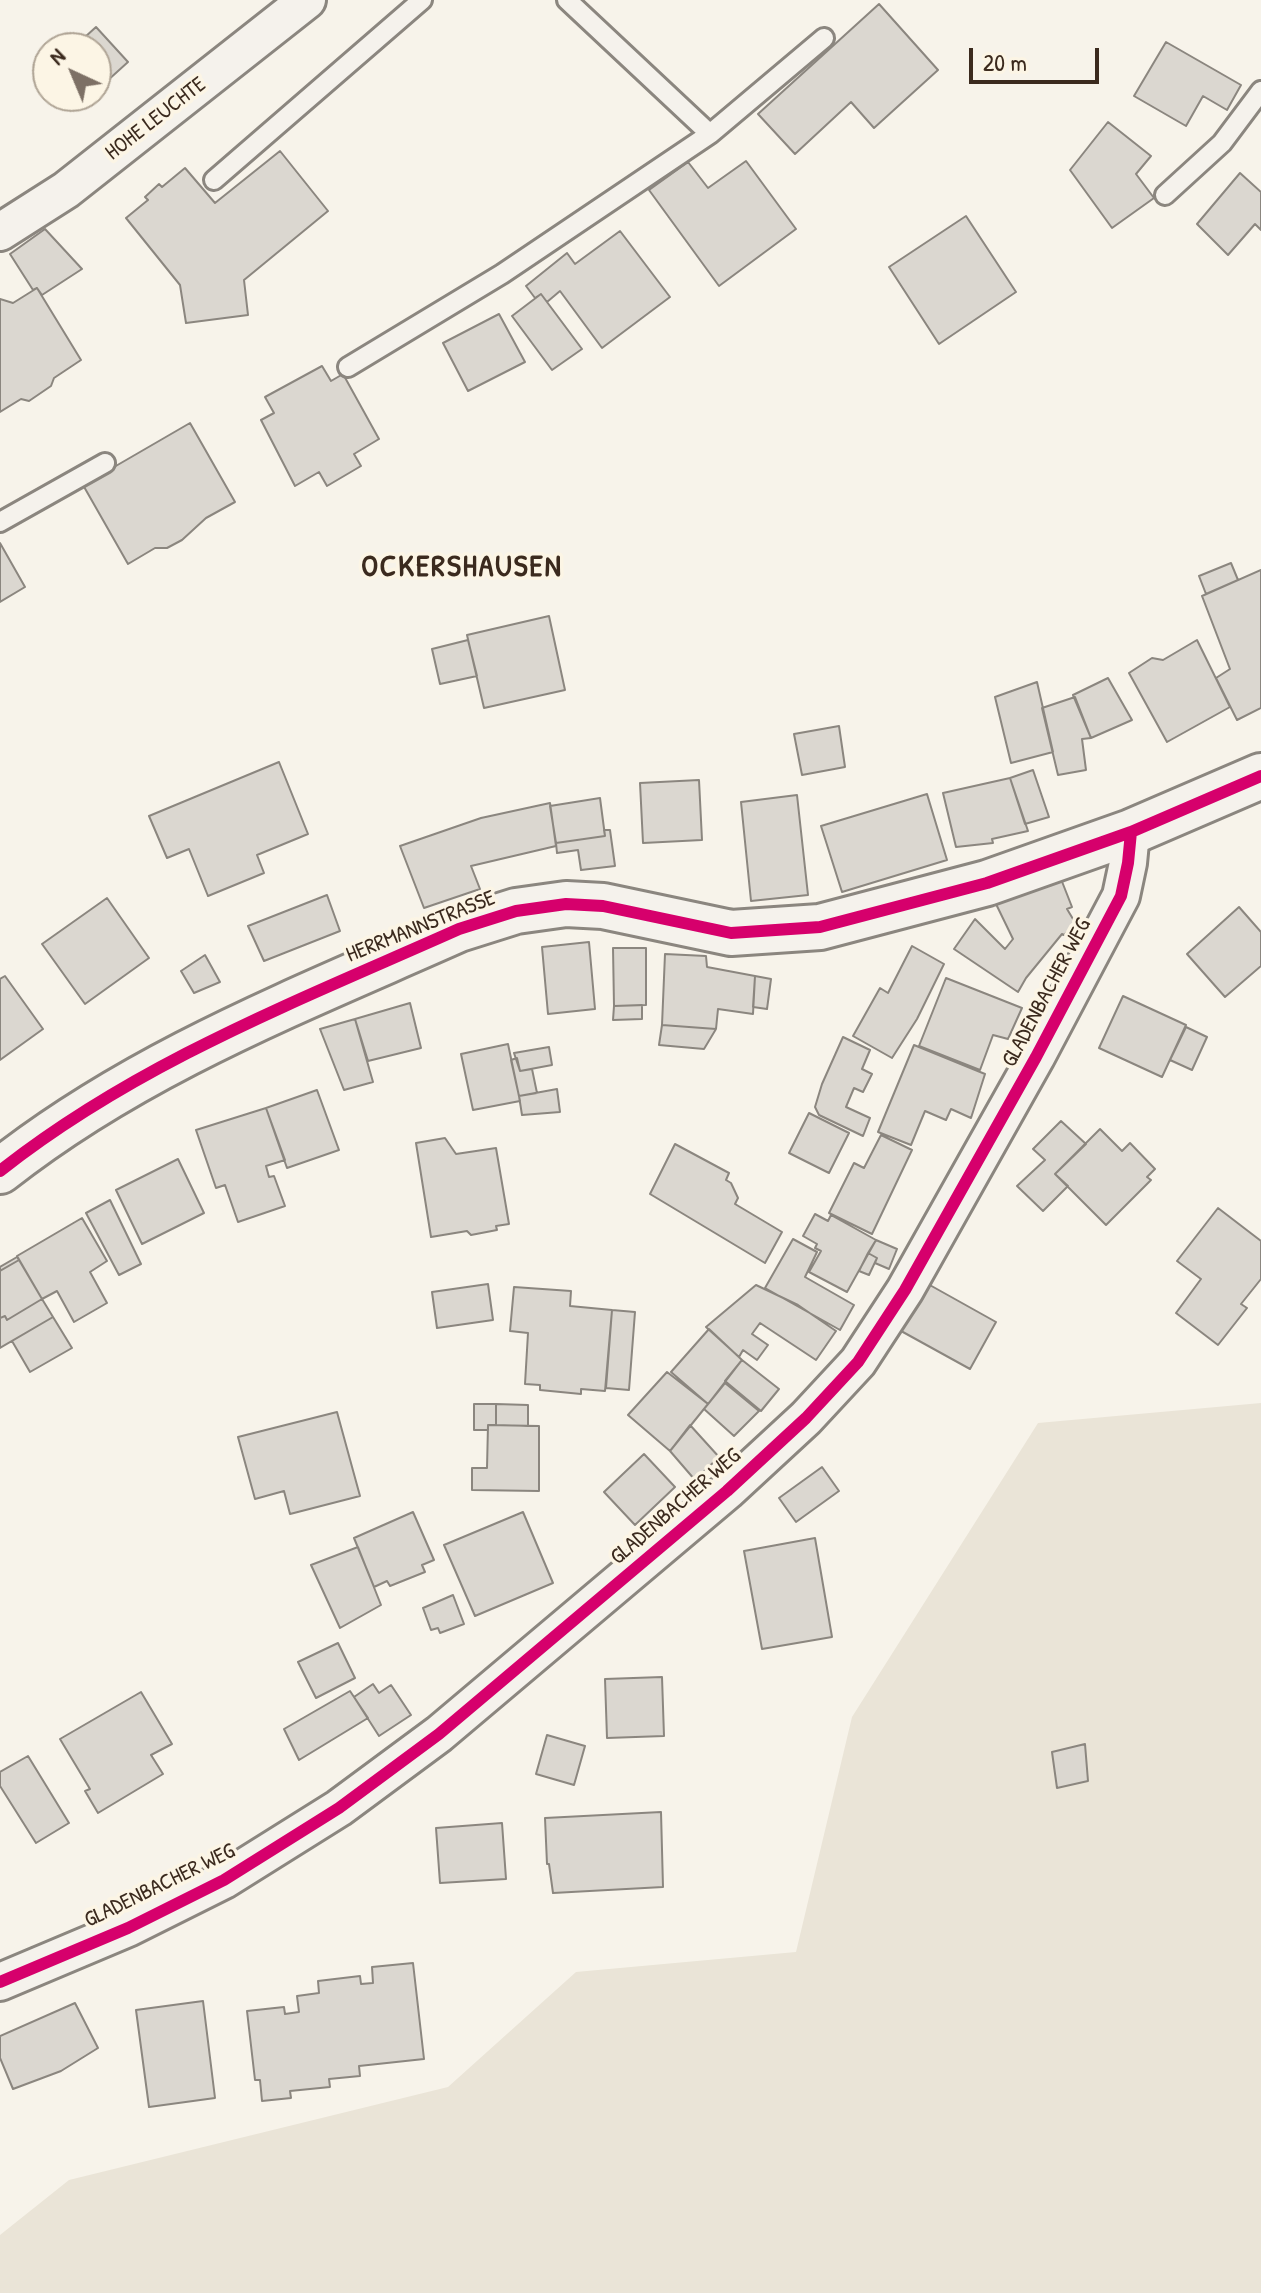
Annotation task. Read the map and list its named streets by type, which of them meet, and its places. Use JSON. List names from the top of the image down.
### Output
{
  "streets": {
    "street": ["HOHE LEUCHTE", "HERRMANNSTRASSE", "GLADENBACHER WEG"]
  },
  "crossings": [
    ["HERRMANNSTRASSE", "GLADENBACHER WEG"]
  ],
  "districts": ["OCKERSHAUSEN"],
  "scale_bar": "20 m",
  "north": "top left"
}
